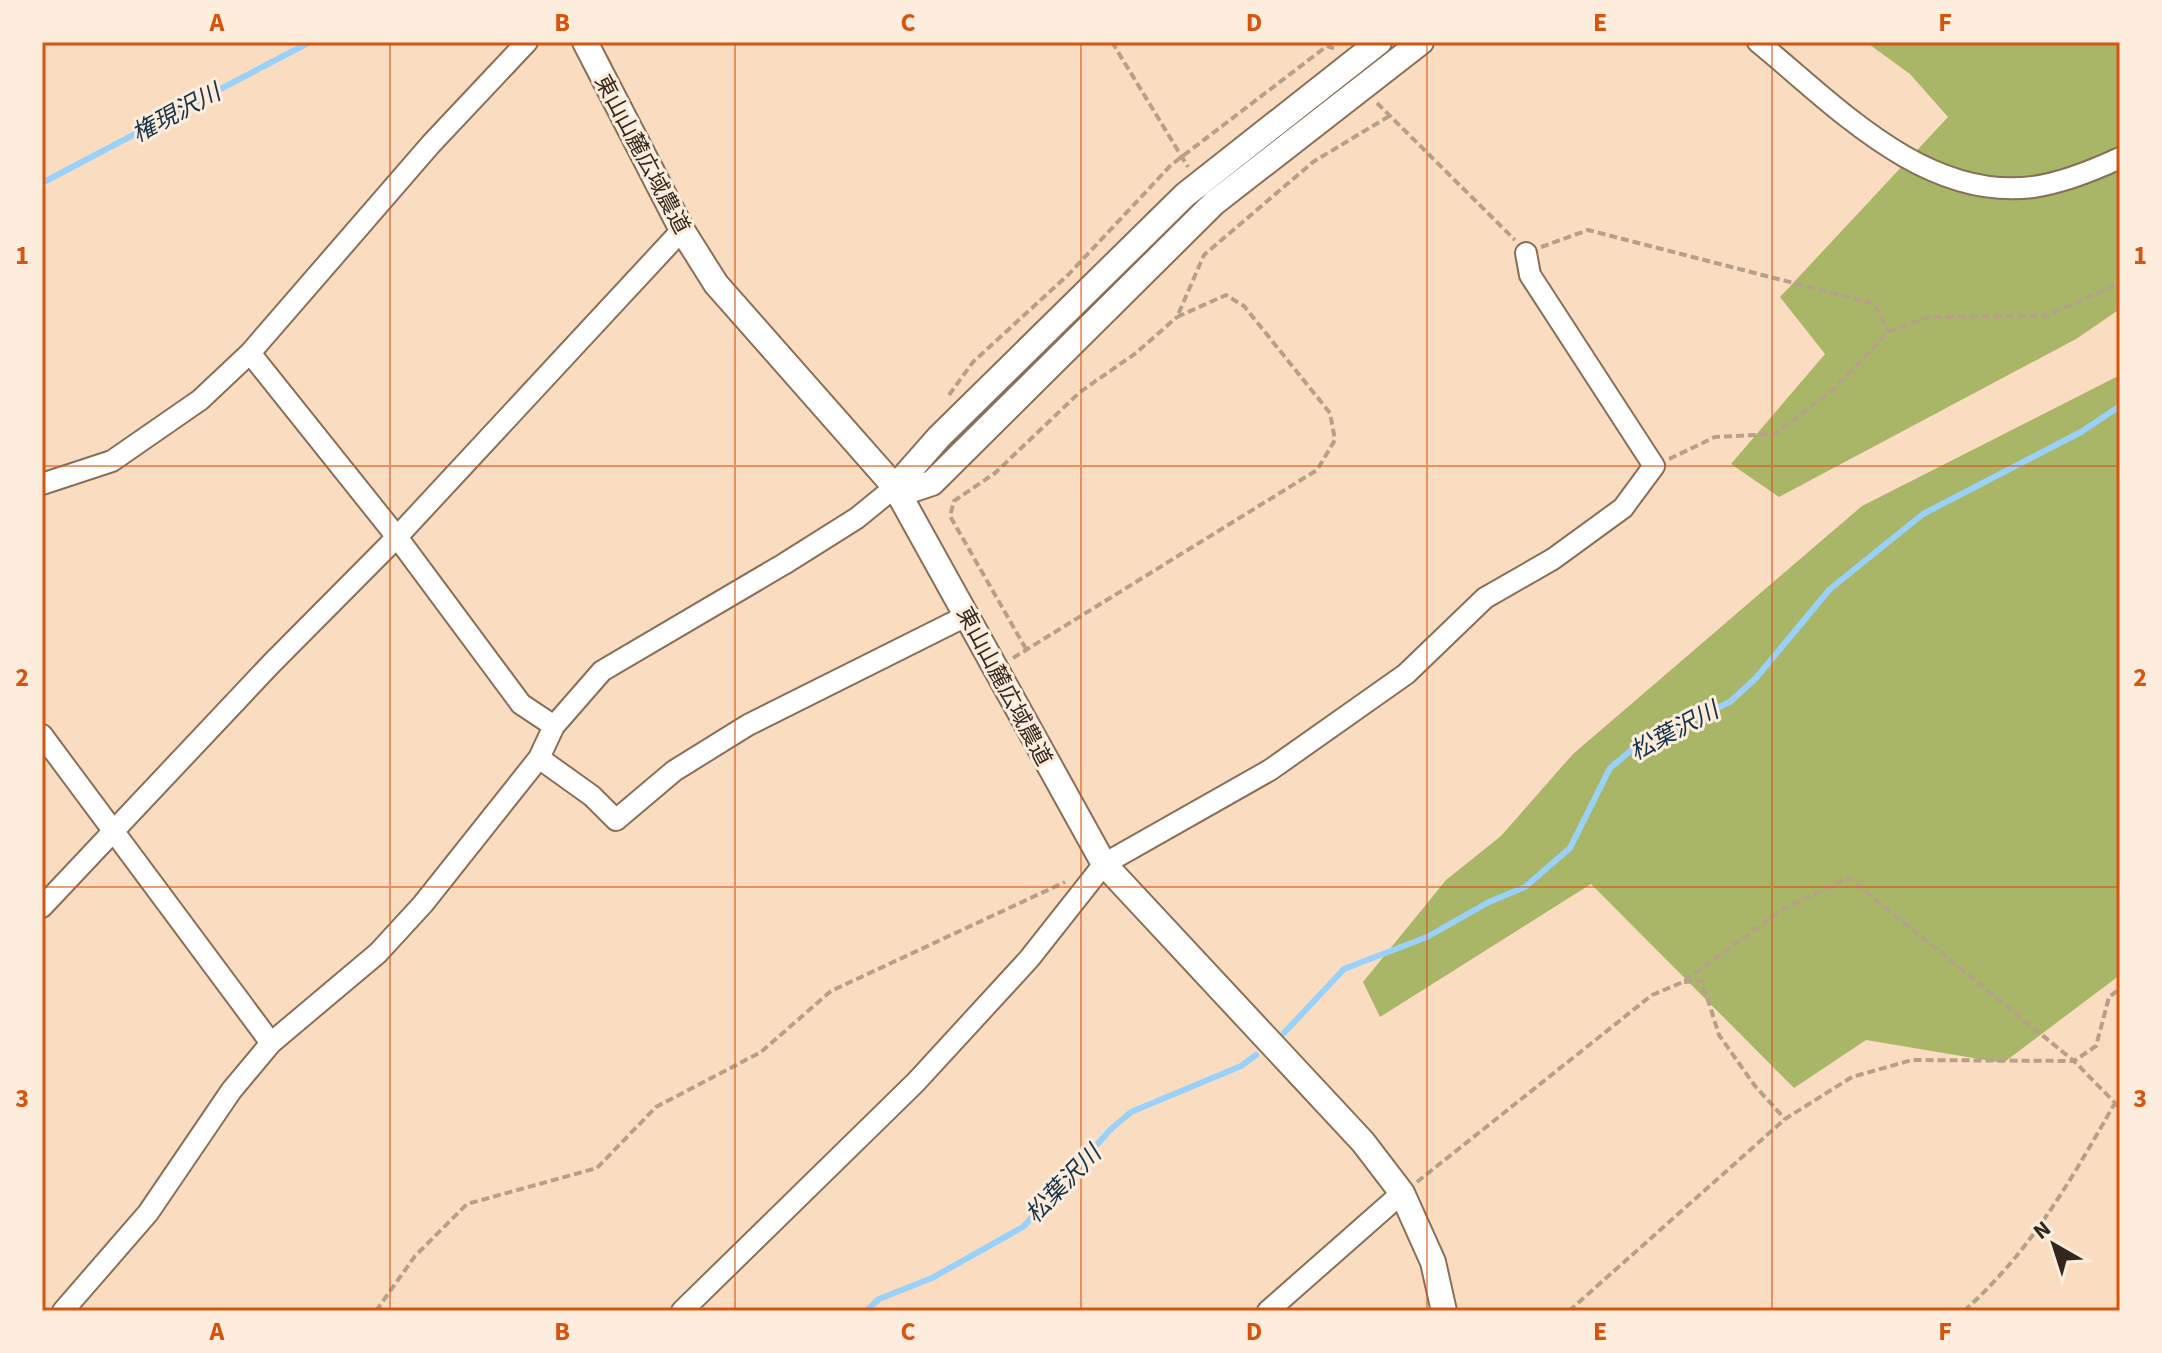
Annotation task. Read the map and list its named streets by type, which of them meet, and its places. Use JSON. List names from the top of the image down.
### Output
{
  "streets": {
    "street": ["東山山麓広域農道"]
  },
  "water": ["権現沢川", "松葉沢川"],
  "north": "top left",
  "grid": {
    "columns": [
      "A",
      "B",
      "C",
      "D",
      "E",
      "F"
    ],
    "rows": ["1", "2", "3"]
  }
}
